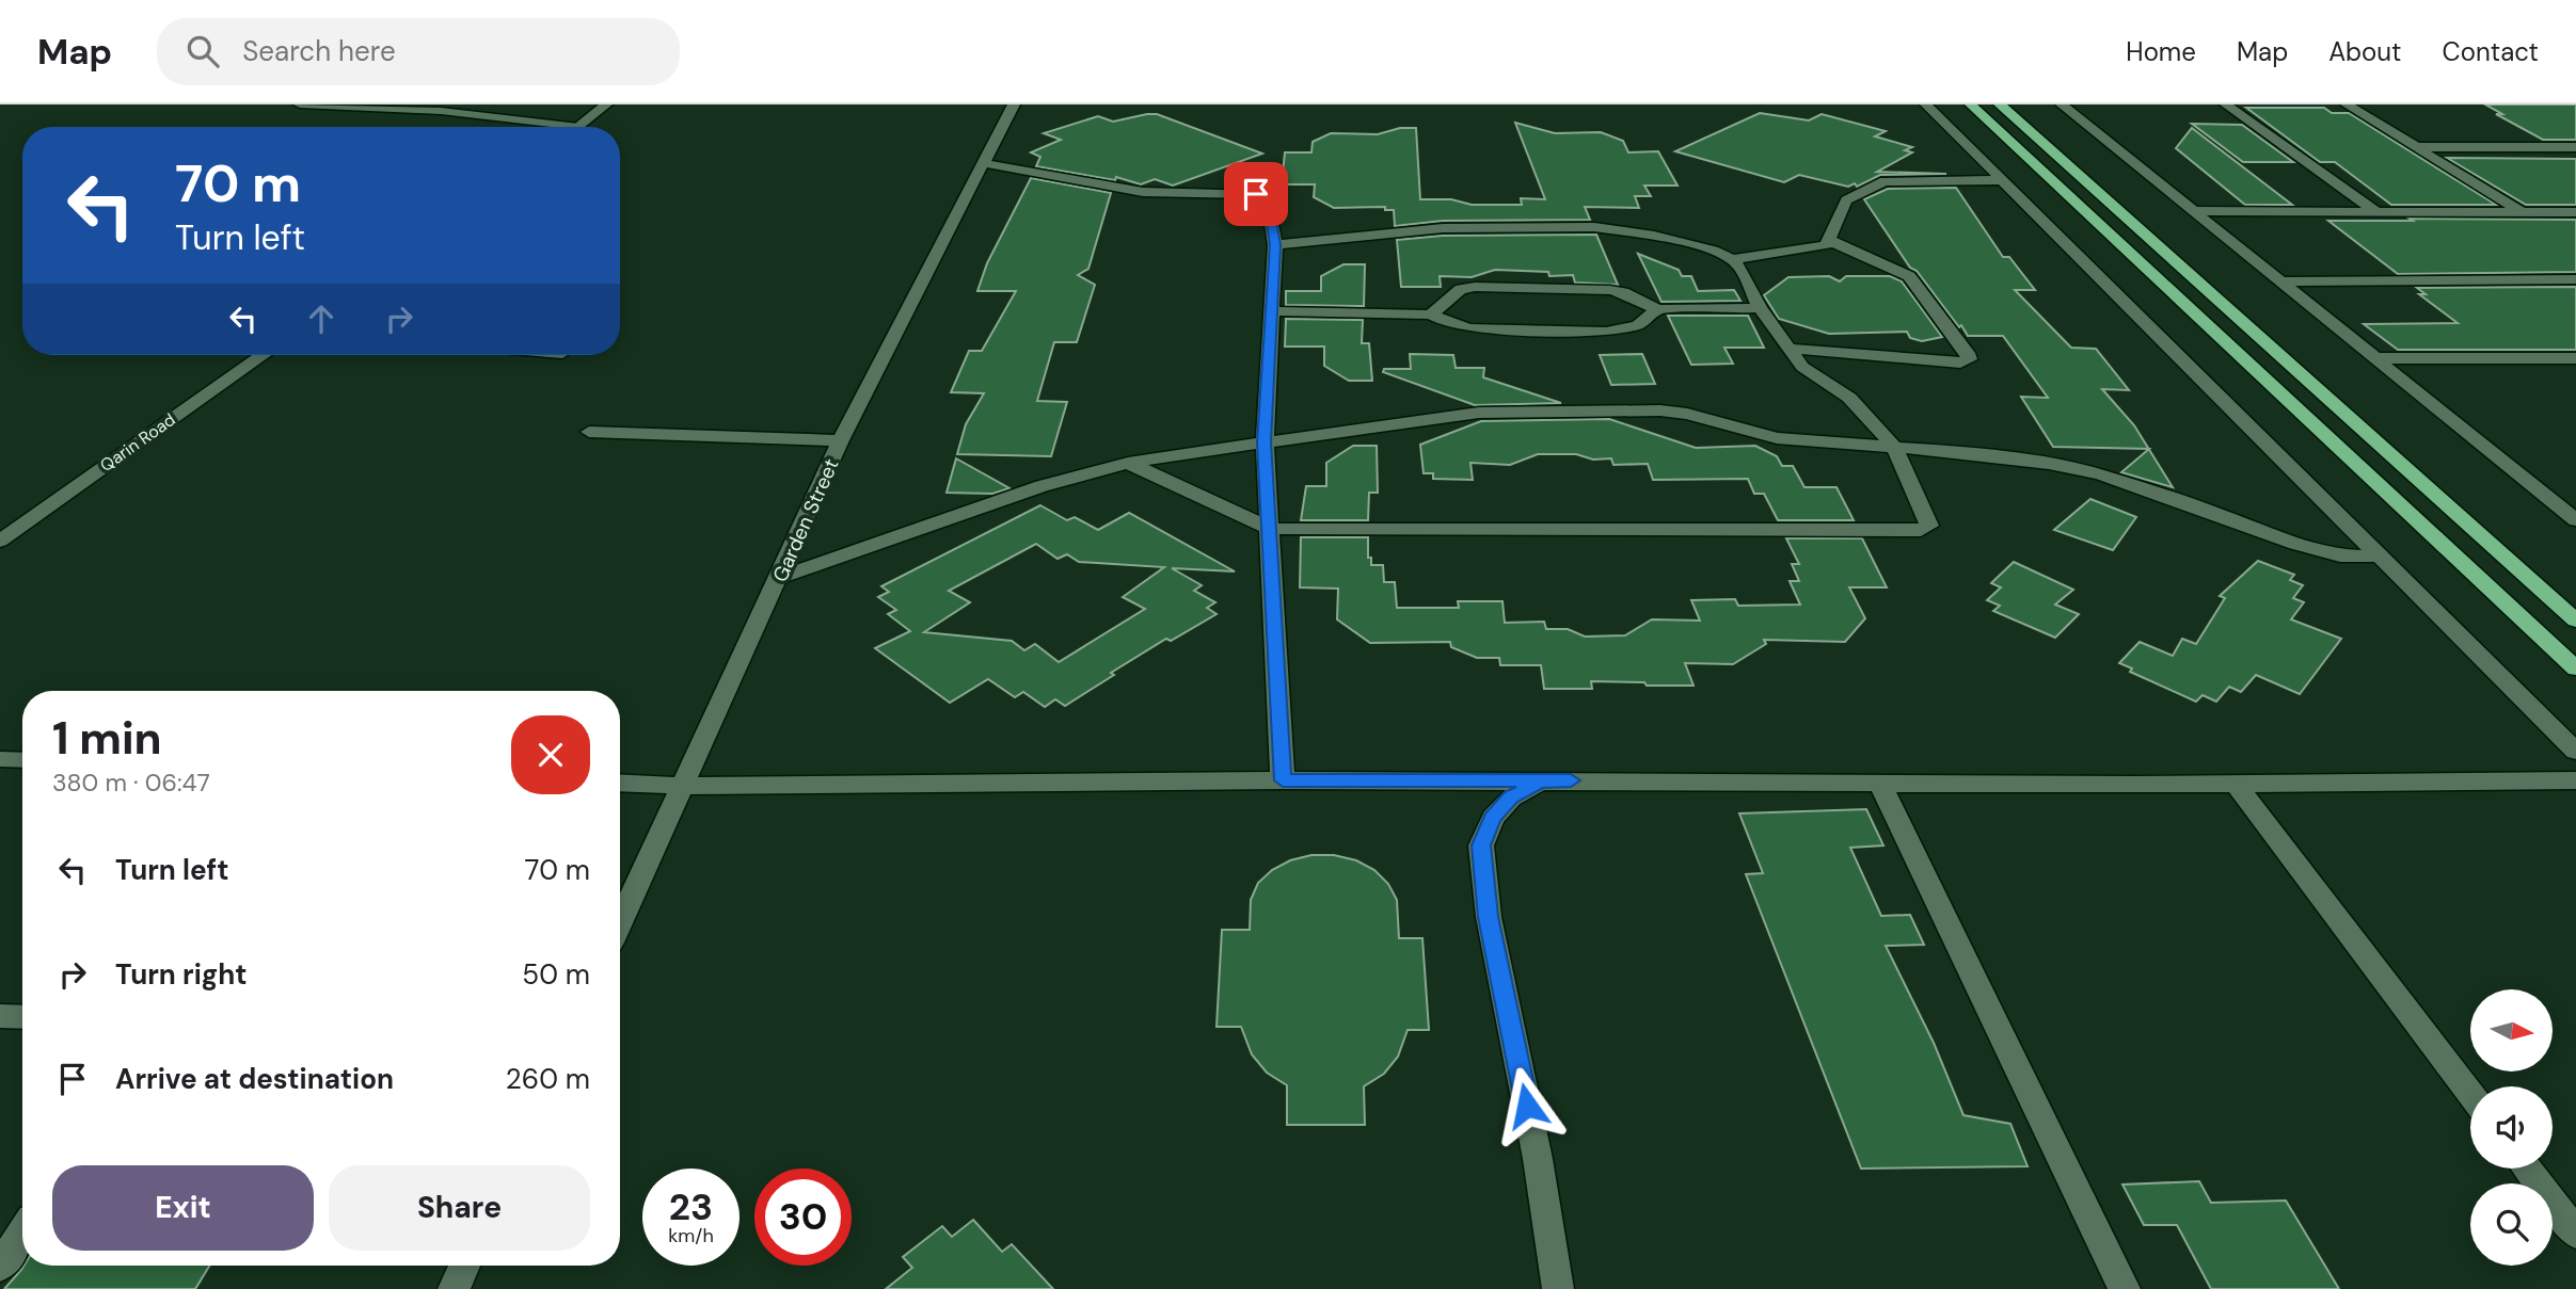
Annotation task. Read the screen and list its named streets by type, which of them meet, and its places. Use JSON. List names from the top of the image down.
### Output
{
  "streets": {
    "street": ["Qarin Road", "Garden Street"]
  },
  "north": "right",
  "page": {
    "header": "Map",
    "search": "Search here",
    "nav": [
      "Home",
      "Map",
      "About",
      "Contact"
    ],
    "turn": ["70 m", "Turn left"],
    "heading": ["1 min", "380 m · 06:47"],
    "list": [
      {
        "name": "Turn left",
        "value": "70 m"
      },
      {
        "name": "Turn right",
        "value": "50 m"
      },
      {
        "name": "Arrive at destination",
        "value": "260 m"
      }
    ],
    "buttons": ["Exit", "Share"],
    "speed": "23 km/h",
    "limit": "30"
  }
}
